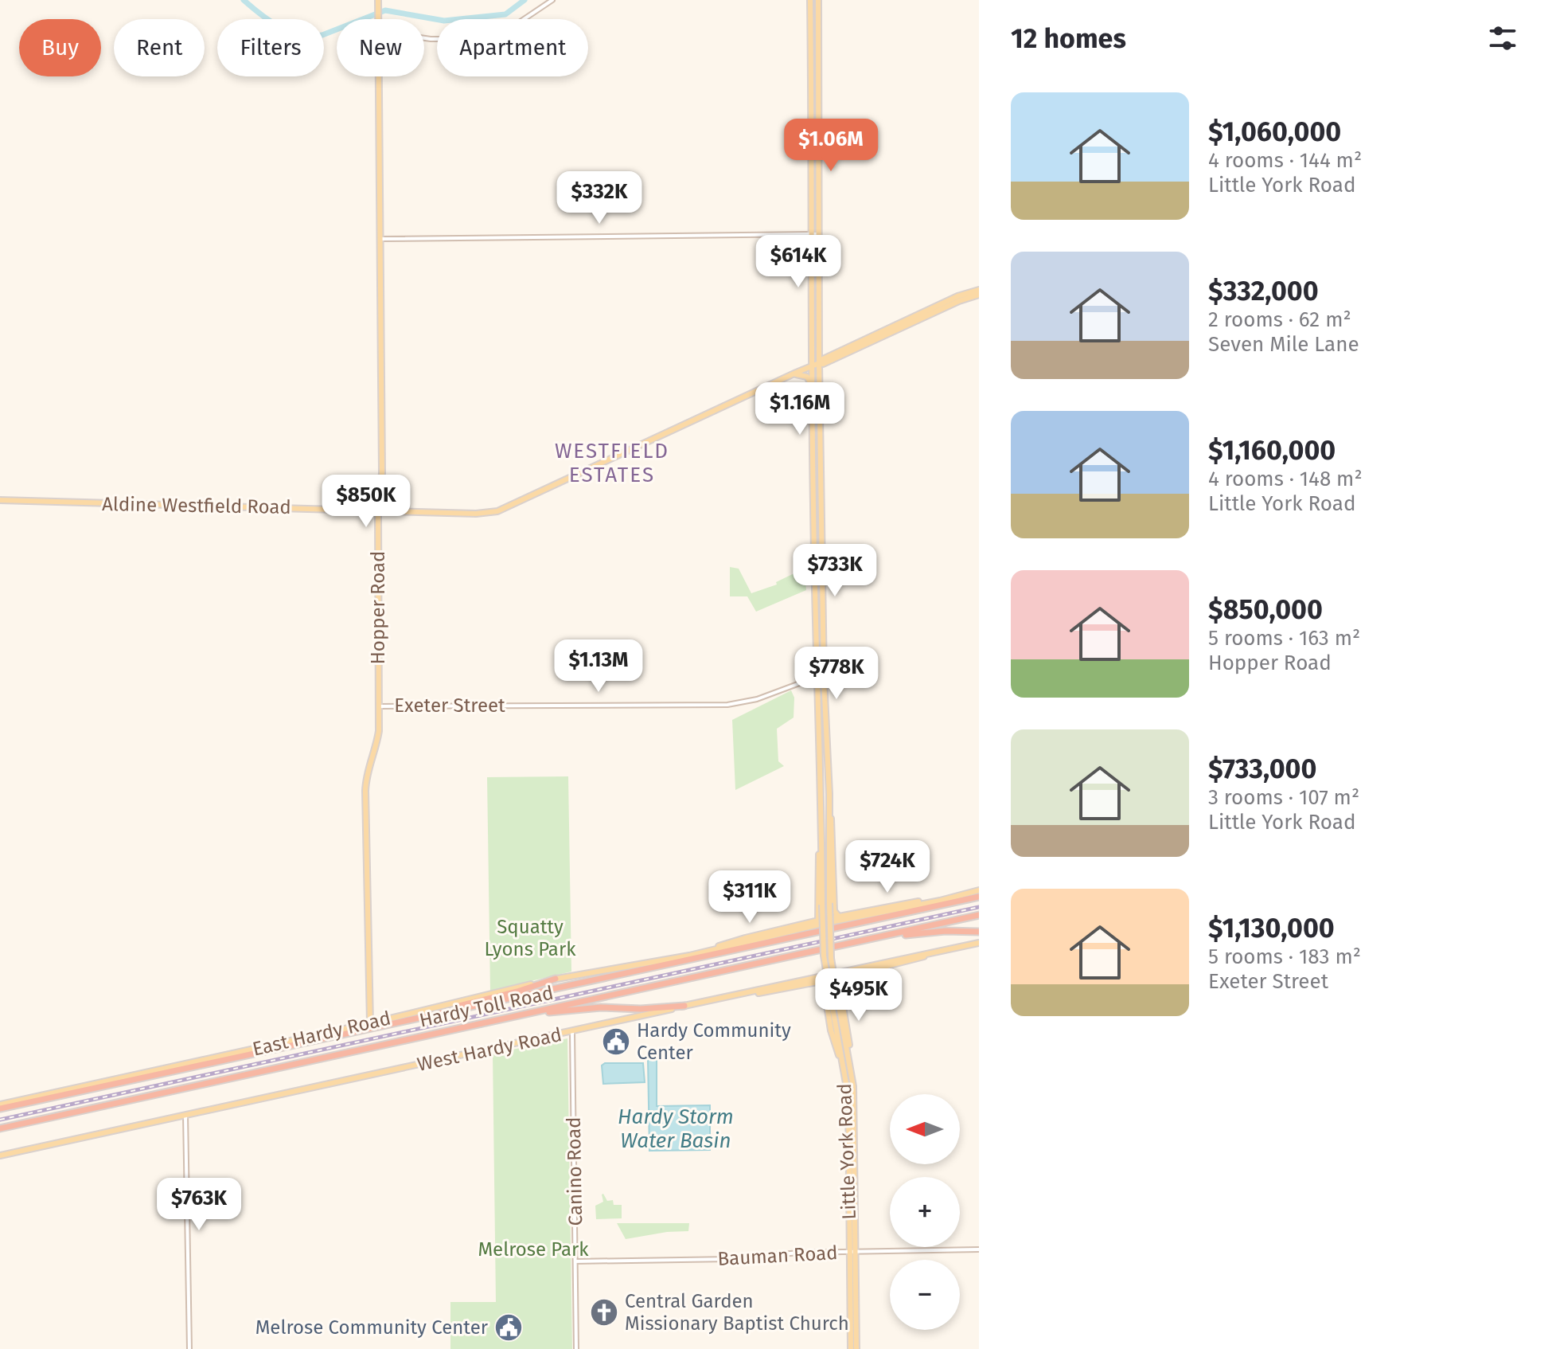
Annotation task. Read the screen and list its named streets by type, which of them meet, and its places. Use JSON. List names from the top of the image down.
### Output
{
  "streets": {
    "highway": ["Hardy Toll Road"],
    "main road": [
      "Aldine Westfield Road",
      "Hopper Road",
      "East Hardy Road",
      "West Hardy Road",
      "Little York Road"
    ],
    "street": ["Exeter Street", "Canino Road", "Bauman Road"]
  },
  "crossings": [
    ["Aldine Westfield Road", "Hopper Road"],
    ["Aldine Westfield Road", "Little York Road"],
    ["Hopper Road", "Exeter Street"],
    ["Hopper Road", "East Hardy Road"],
    ["Exeter Street", "Little York Road"],
    ["Hardy Toll Road", "East Hardy Road"],
    ["East Hardy Road", "Little York Road"],
    ["West Hardy Road", "Little York Road"],
    ["West Hardy Road", "Canino Road"],
    ["Little York Road", "Bauman Road"],
    ["Canino Road", "Bauman Road"]
  ],
  "districts": ["WESTFIELD ESTATES"],
  "water": ["Hardy Storm Water Basin"],
  "parks": ["Squatty Lyons Park", "Melrose Park"],
  "places": {
    "public building": ["Hardy Community Center", "Melrose Community Center"],
    "church": ["Central Garden Missionary Baptist Church"]
  },
  "north": "left",
  "page": {
    "heading": "12 homes",
    "chip": [
      "Buy",
      "Rent",
      "Filters",
      "New",
      "Apartment"
    ],
    "list": [
      {
        "name": "$1,060,000",
        "note": "4 rooms · 144 m² · Little York Road"
      },
      {
        "name": "$332,000",
        "note": "2 rooms · 62 m² · Seven Mile Lane"
      },
      {
        "name": "$1,160,000",
        "note": "4 rooms · 148 m² · Little York Road"
      },
      {
        "name": "$850,000",
        "note": "5 rooms · 163 m² · Hopper Road"
      },
      {
        "name": "$733,000",
        "note": "3 rooms · 107 m² · Little York Road"
      },
      {
        "name": "$1,130,000",
        "note": "5 rooms · 183 m² · Exeter Street"
      }
    ],
    "price": [
      "$1.06M",
      "$332K",
      "$614K",
      "$1.16M",
      "$850K",
      "$733K",
      "$1.13M",
      "$778K",
      "$724K",
      "$311K",
      "$495K",
      "$763K"
    ],
    "map_buttons": ["+", "−"]
  }
}
